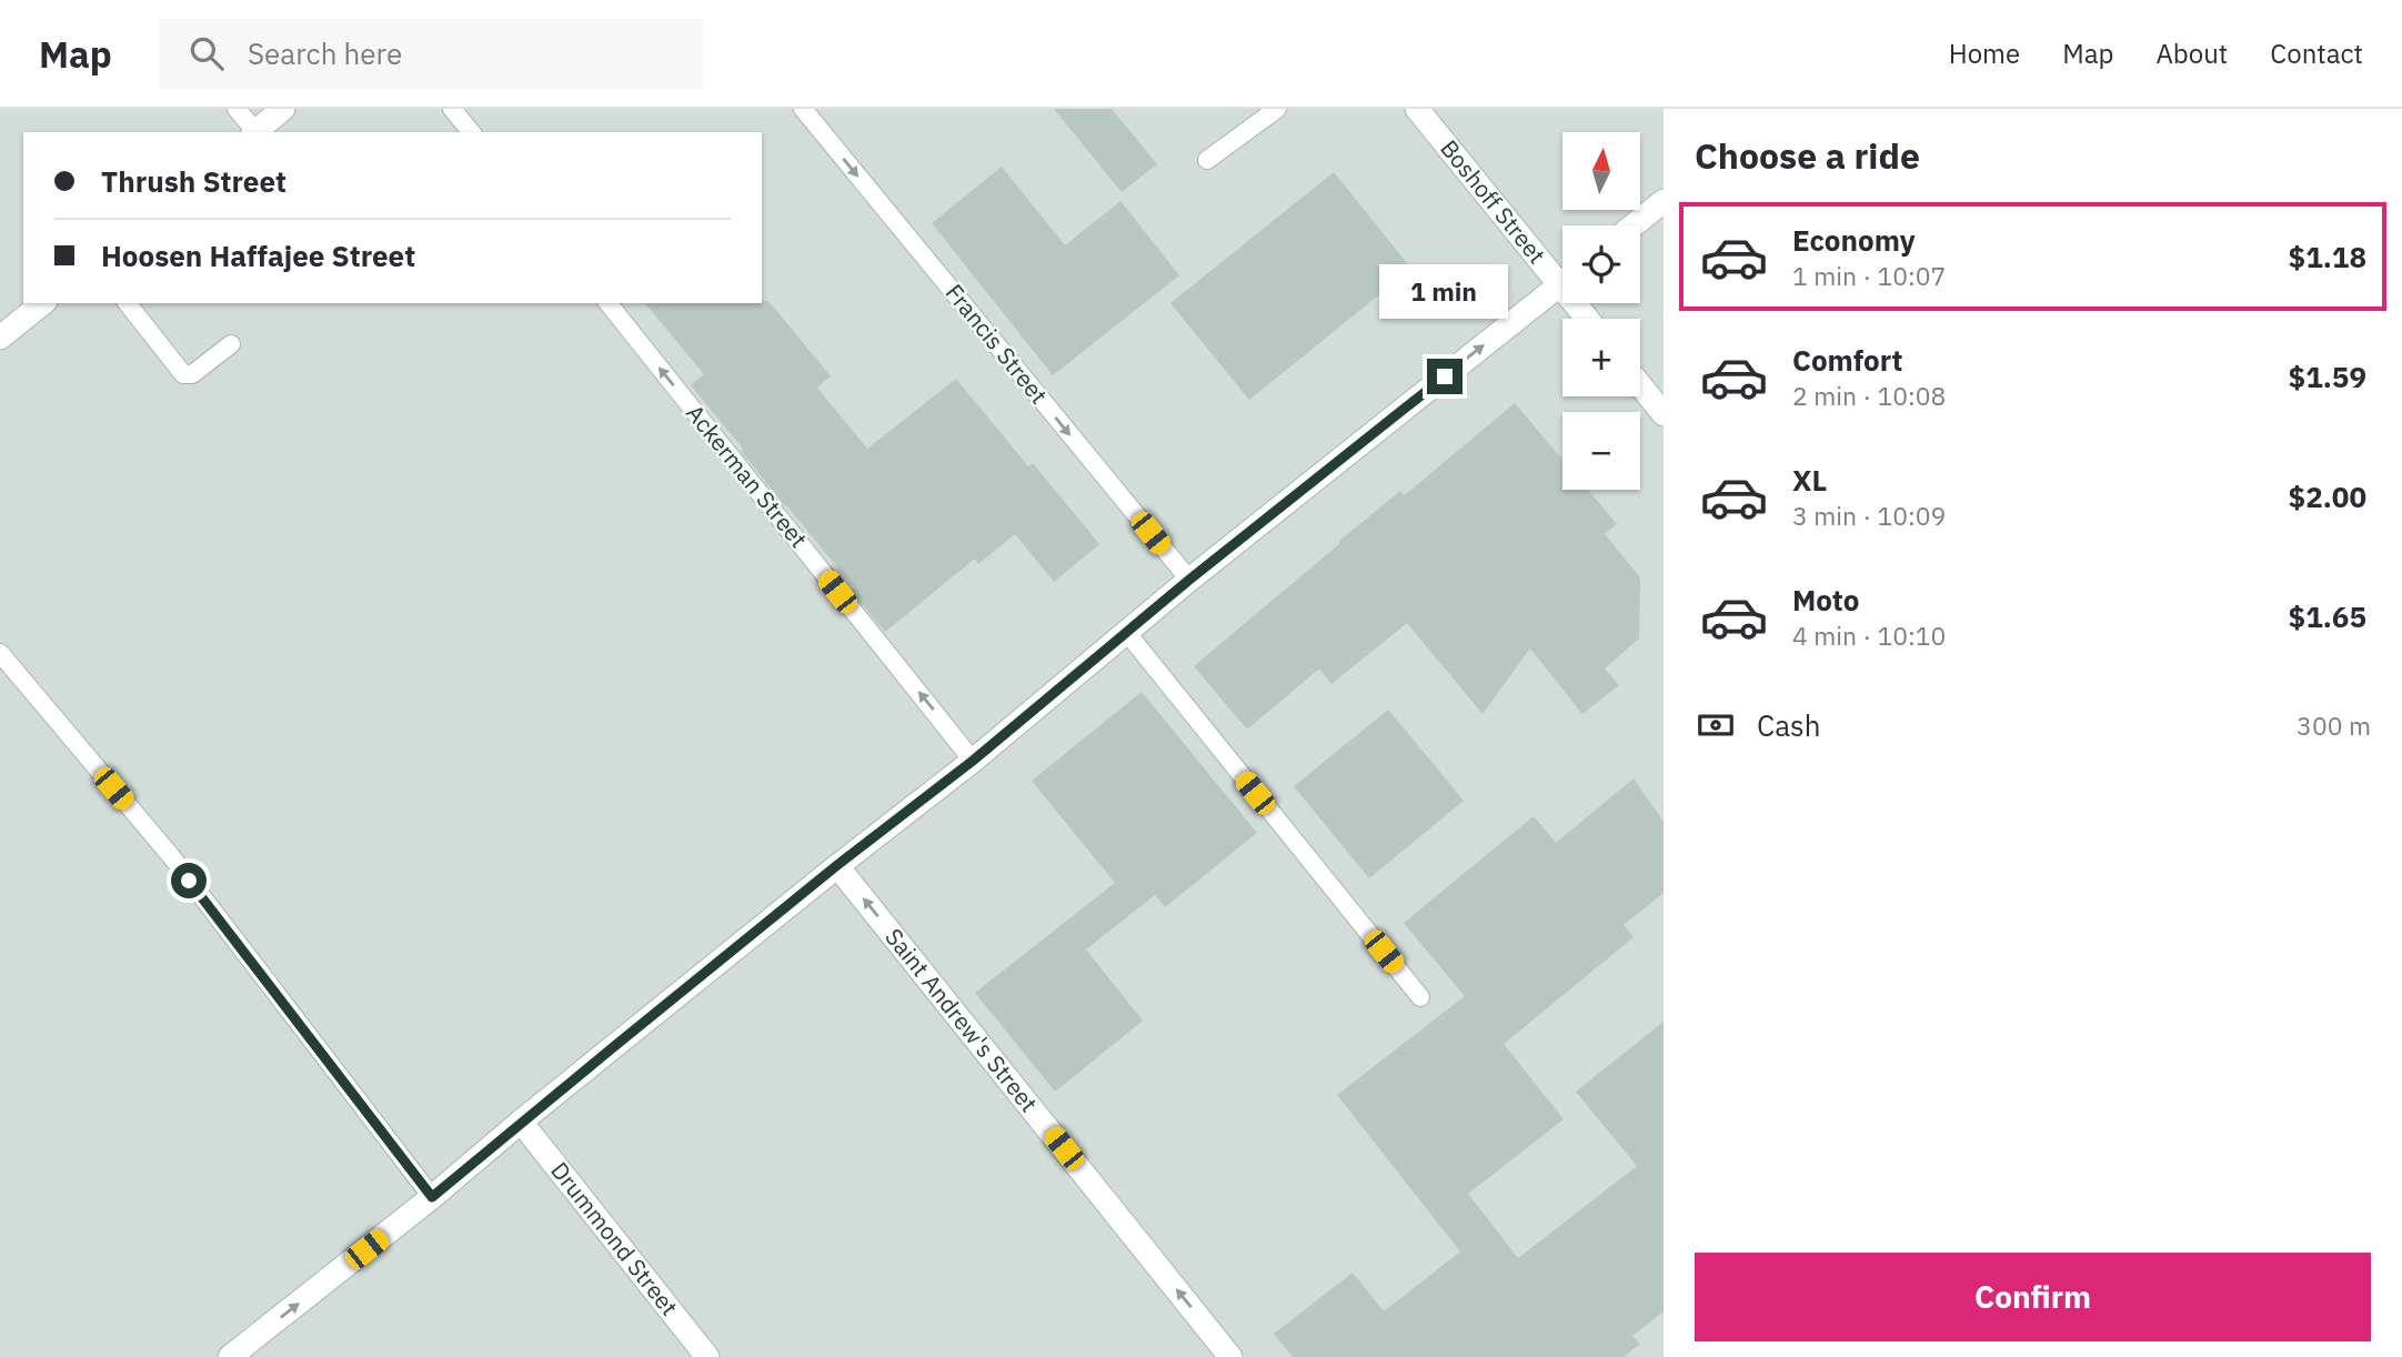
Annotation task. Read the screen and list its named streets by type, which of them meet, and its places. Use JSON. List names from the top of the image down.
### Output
{
  "streets": {
    "street": ["Boshoff Street", "Saint Andrew's Street", "Drummond Street"],
    "lane": ["Francis Street", "Ackerman Street"]
  },
  "one_way": ["Francis Street", "Ackerman Street", "Saint Andrew's Street"],
  "north": "top",
  "page": {
    "header": "Map",
    "search": "Search here",
    "nav": [
      "Home",
      "Map",
      "About",
      "Contact"
    ],
    "heading": "Choose a ride",
    "map_buttons": ["+", "−"],
    "banner": ["Thrush Street", "Hoosen Haffajee Street"],
    "list": [
      {
        "name": "Economy",
        "note": "1 min · 10:07",
        "value": "$1.18"
      },
      {
        "name": "Comfort",
        "note": "2 min · 10:08",
        "value": "$1.59"
      },
      {
        "name": "XL",
        "note": "3 min · 10:09",
        "value": "$2.00"
      },
      {
        "name": "Moto",
        "note": "4 min · 10:10",
        "value": "$1.65"
      }
    ],
    "bubble": "1 min",
    "pay": ["Cash", "300 m"],
    "buttons": "Confirm"
  }
}
